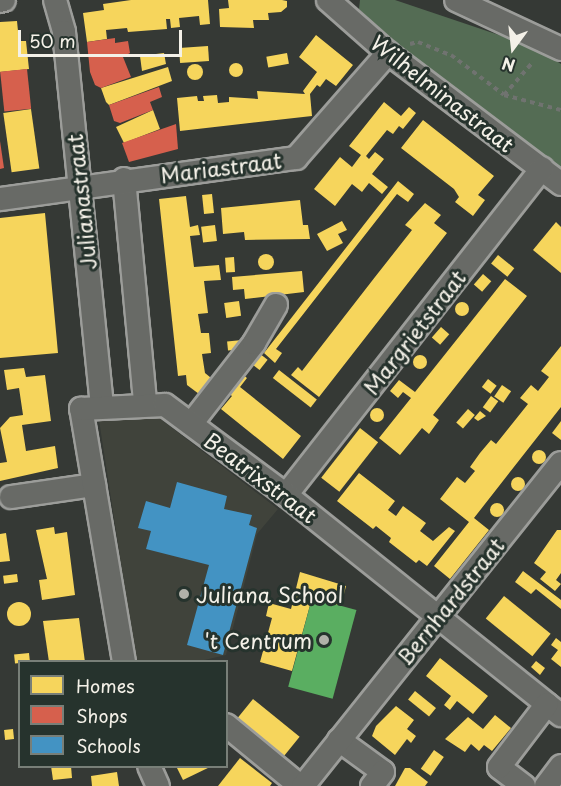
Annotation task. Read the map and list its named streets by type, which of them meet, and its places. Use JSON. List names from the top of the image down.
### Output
{
  "streets": {
    "street": [
      "Wilhelminastraat",
      "Mariastraat",
      "Julianastraat",
      "Margrietstraat",
      "Beatrixstraat",
      "Bernhardstraat"
    ]
  },
  "crossings": [
    ["Wilhelminastraat", "Mariastraat"],
    ["Wilhelminastraat", "Margrietstraat"],
    ["Mariastraat", "Julianastraat"],
    ["Margrietstraat", "Beatrixstraat"],
    ["Beatrixstraat", "Bernhardstraat"]
  ],
  "places": ["Juliana School", "'t Centrum"],
  "legend": ["Homes", "Shops", "Schools"],
  "scale_bar": "50 m",
  "north": "bottom"
}
